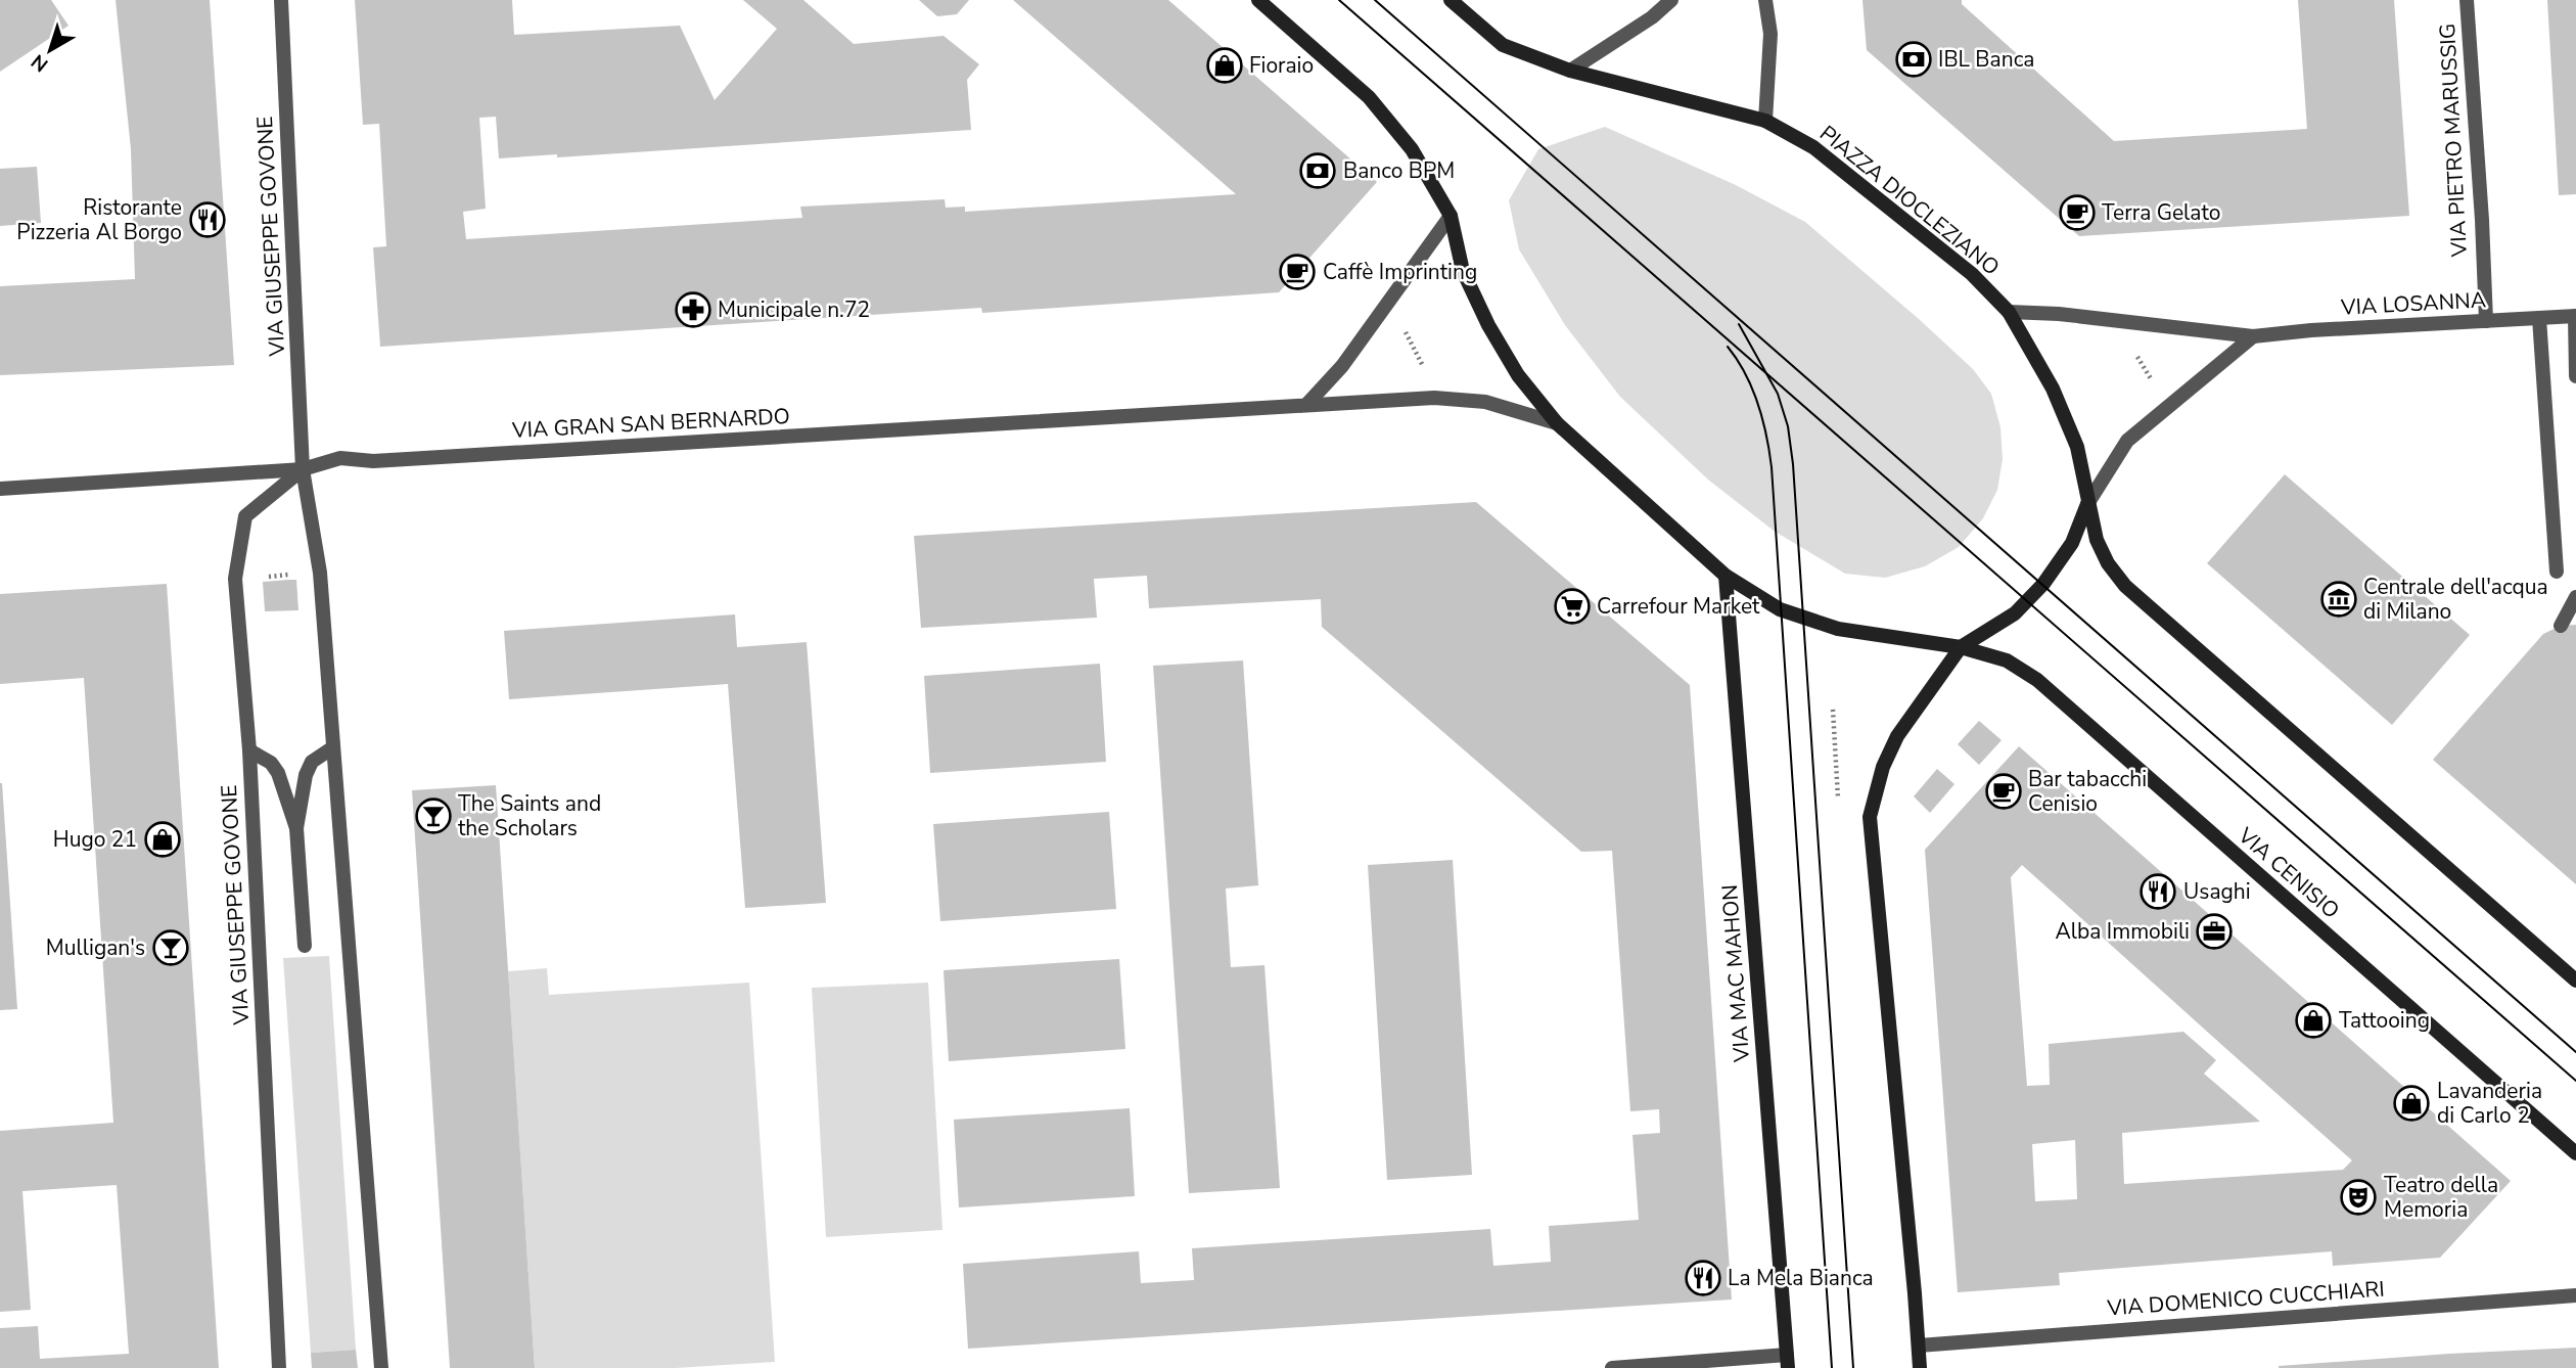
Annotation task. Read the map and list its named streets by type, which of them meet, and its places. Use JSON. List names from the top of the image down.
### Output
{
  "streets": {
    "main road": ["PIAZZA DIOCLEZIANO", "VIA CENISIO", "VIA MAC MAHON"],
    "street": [
      "VIA PIETRO MARUSSIG",
      "VIA GIUSEPPE GOVONE",
      "VIA LOSANNA",
      "VIA GRAN SAN BERNARDO",
      "VIA DOMENICO CUCCHIARI"
    ]
  },
  "crossings": [
    ["VIA PIETRO MARUSSIG", "VIA LOSANNA"],
    ["PIAZZA DIOCLEZIANO", "VIA LOSANNA"],
    ["VIA GIUSEPPE GOVONE", "VIA GRAN SAN BERNARDO"]
  ],
  "places": {
    "bank": ["IBL Banca", "Banco BPM"],
    "shop": [
      "Fioraio",
      "Hugo 21",
      "Tattooing",
      "Lavanderia di Carlo 2"
    ],
    "cafe": ["Terra Gelato", "Caffè Imprinting", "Bar tabacchi Cenisio"],
    "restaurant": ["Ristorante Pizzeria Al Borgo", "Usaghi", "La Mela Bianca"],
    "pharmacy": ["Municipale n.72"],
    "museum": ["Centrale dell'acqua di Milano"],
    "supermarket": ["Carrefour Market"],
    "bar": ["The Saints and the Scholars", "Mulligan's"],
    "office": ["Alba Immobili"],
    "theatre": ["Teatro della Memoria"]
  },
  "north": "bottom left"
}
